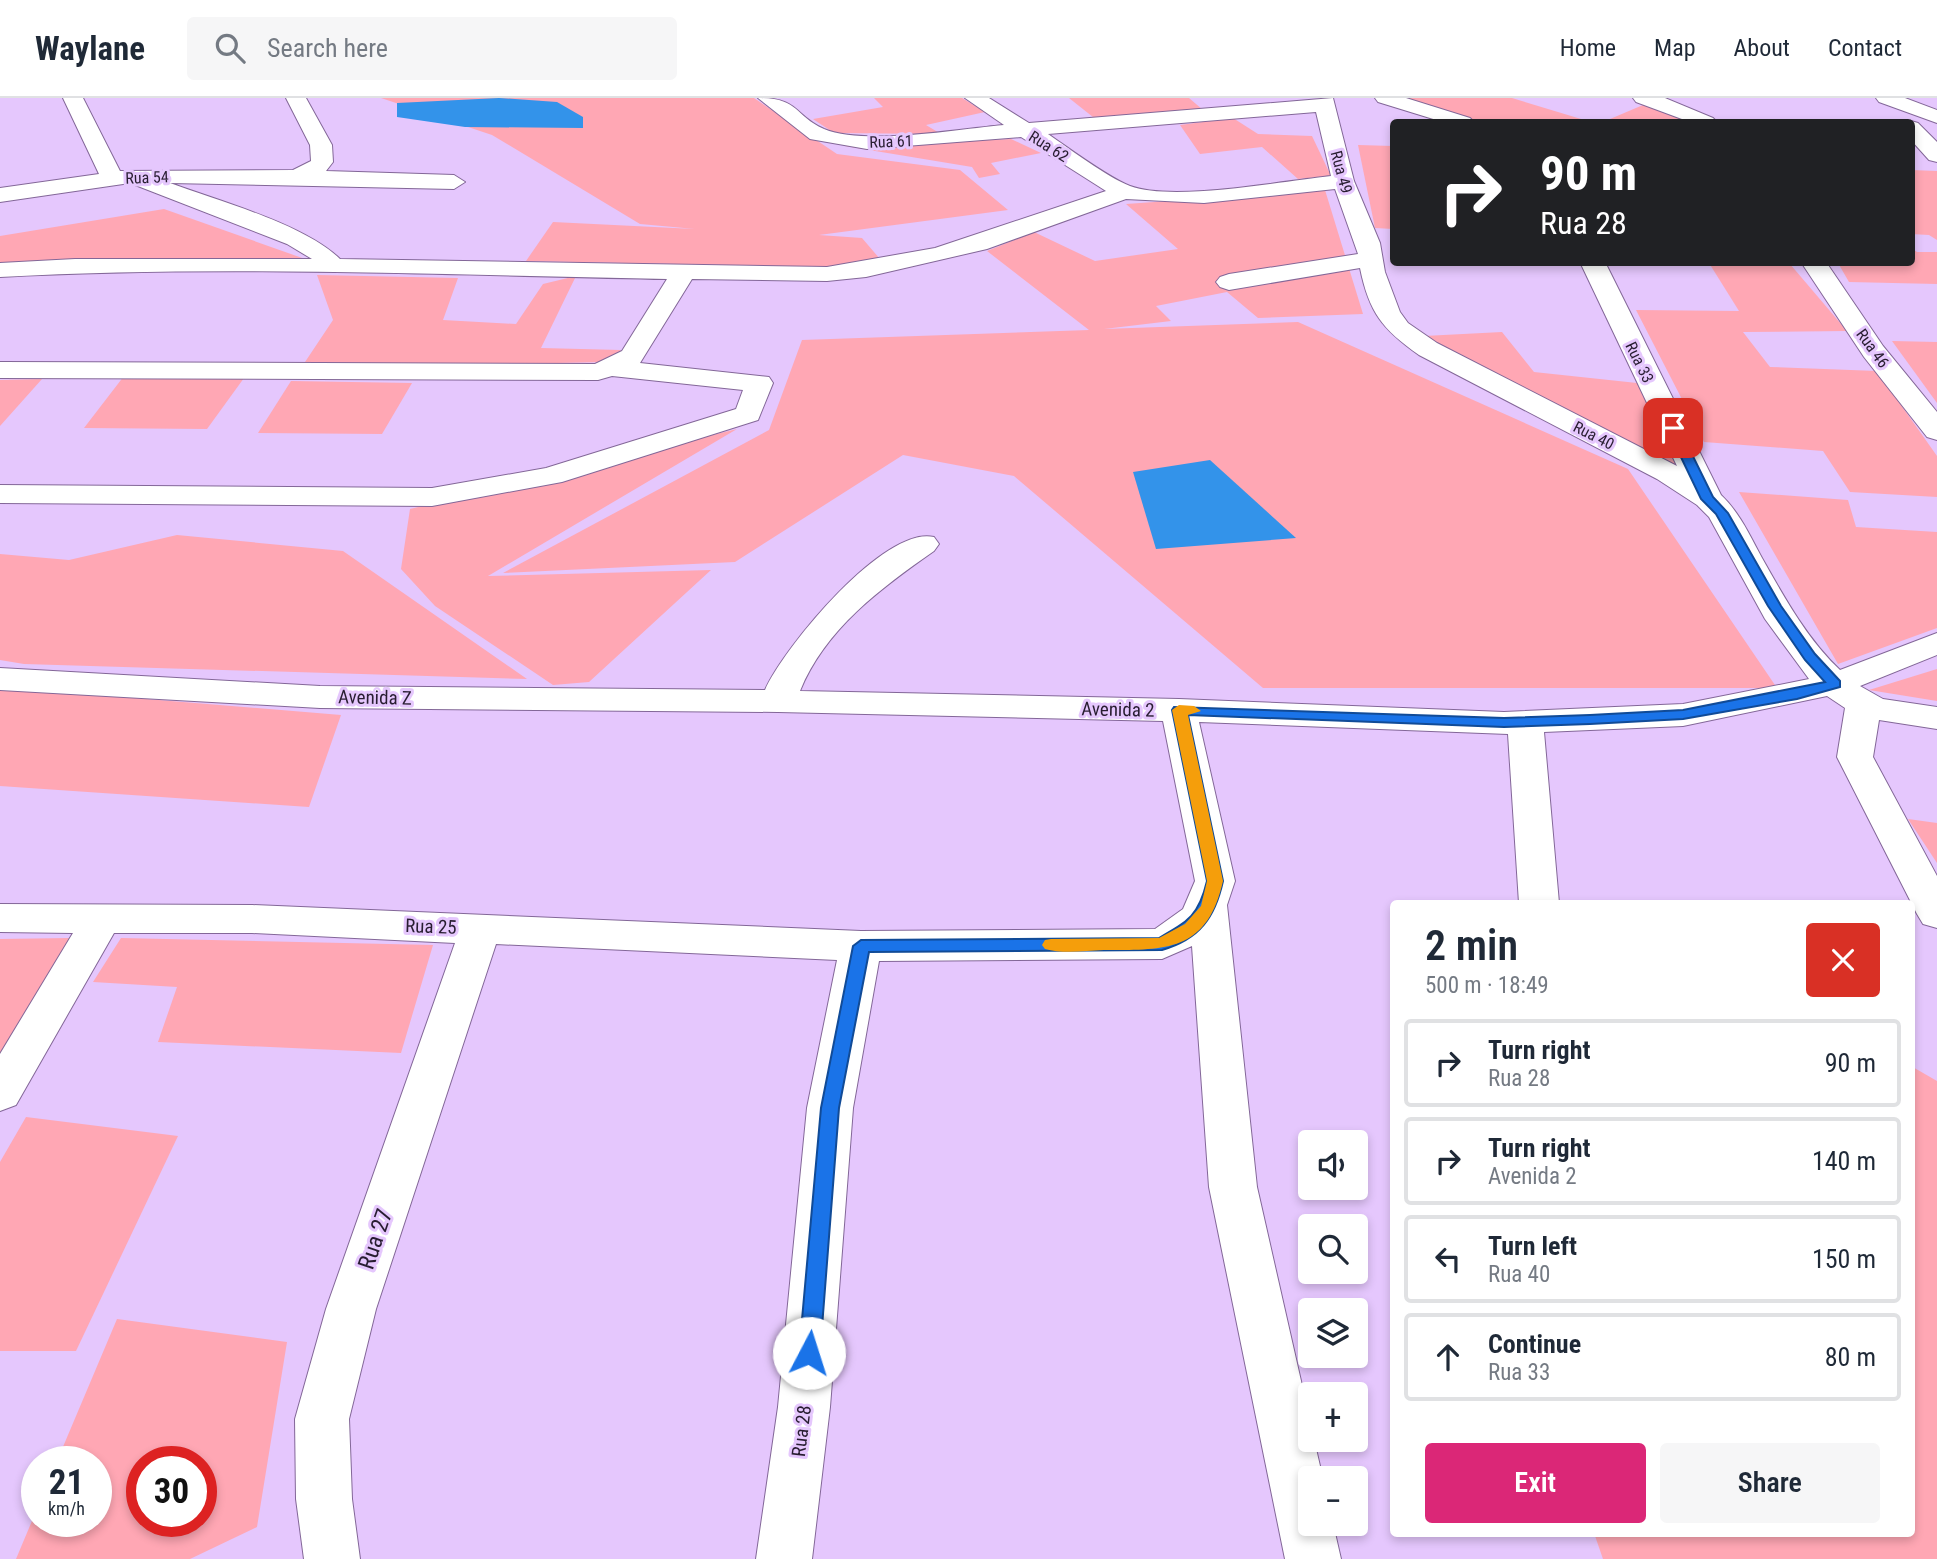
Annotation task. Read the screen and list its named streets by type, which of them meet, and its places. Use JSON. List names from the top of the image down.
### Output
{
  "streets": {
    "street": [
      "Rua 61",
      "Rua 62",
      "Rua 49",
      "Rua 54",
      "Rua 46",
      "Rua 33",
      "Rua 40",
      "Avenida Z",
      "Avenida 2",
      "Rua 25",
      "Rua 27",
      "Rua 28"
    ]
  },
  "crossings": [
    ["Rua 61", "Rua 62"],
    ["Rua 61", "Rua 49"],
    ["Rua 49", "Rua 40"],
    ["Rua 33", "Rua 40"],
    ["Rua 40", "Avenida 2"],
    ["Avenida Z", "Avenida 2"],
    ["Rua 25", "Rua 27"],
    ["Rua 25", "Rua 28"]
  ],
  "page": {
    "header": "Waylane",
    "search": "Search here",
    "nav": [
      "Home",
      "Map",
      "About",
      "Contact"
    ],
    "turn": ["90 m", "Rua 28"],
    "heading": ["2 min", "500 m · 18:49"],
    "list": [
      {
        "name": "Turn right",
        "note": "Rua 28",
        "value": "90 m"
      },
      {
        "name": "Turn right",
        "note": "Avenida 2",
        "value": "140 m"
      },
      {
        "name": "Turn left",
        "note": "Rua 40",
        "value": "150 m"
      },
      {
        "name": "Continue",
        "note": "Rua 33",
        "value": "80 m"
      }
    ],
    "map_buttons": ["+", "−"],
    "buttons": ["Exit", "Share"],
    "speed": "21 km/h",
    "limit": "30"
  }
}
